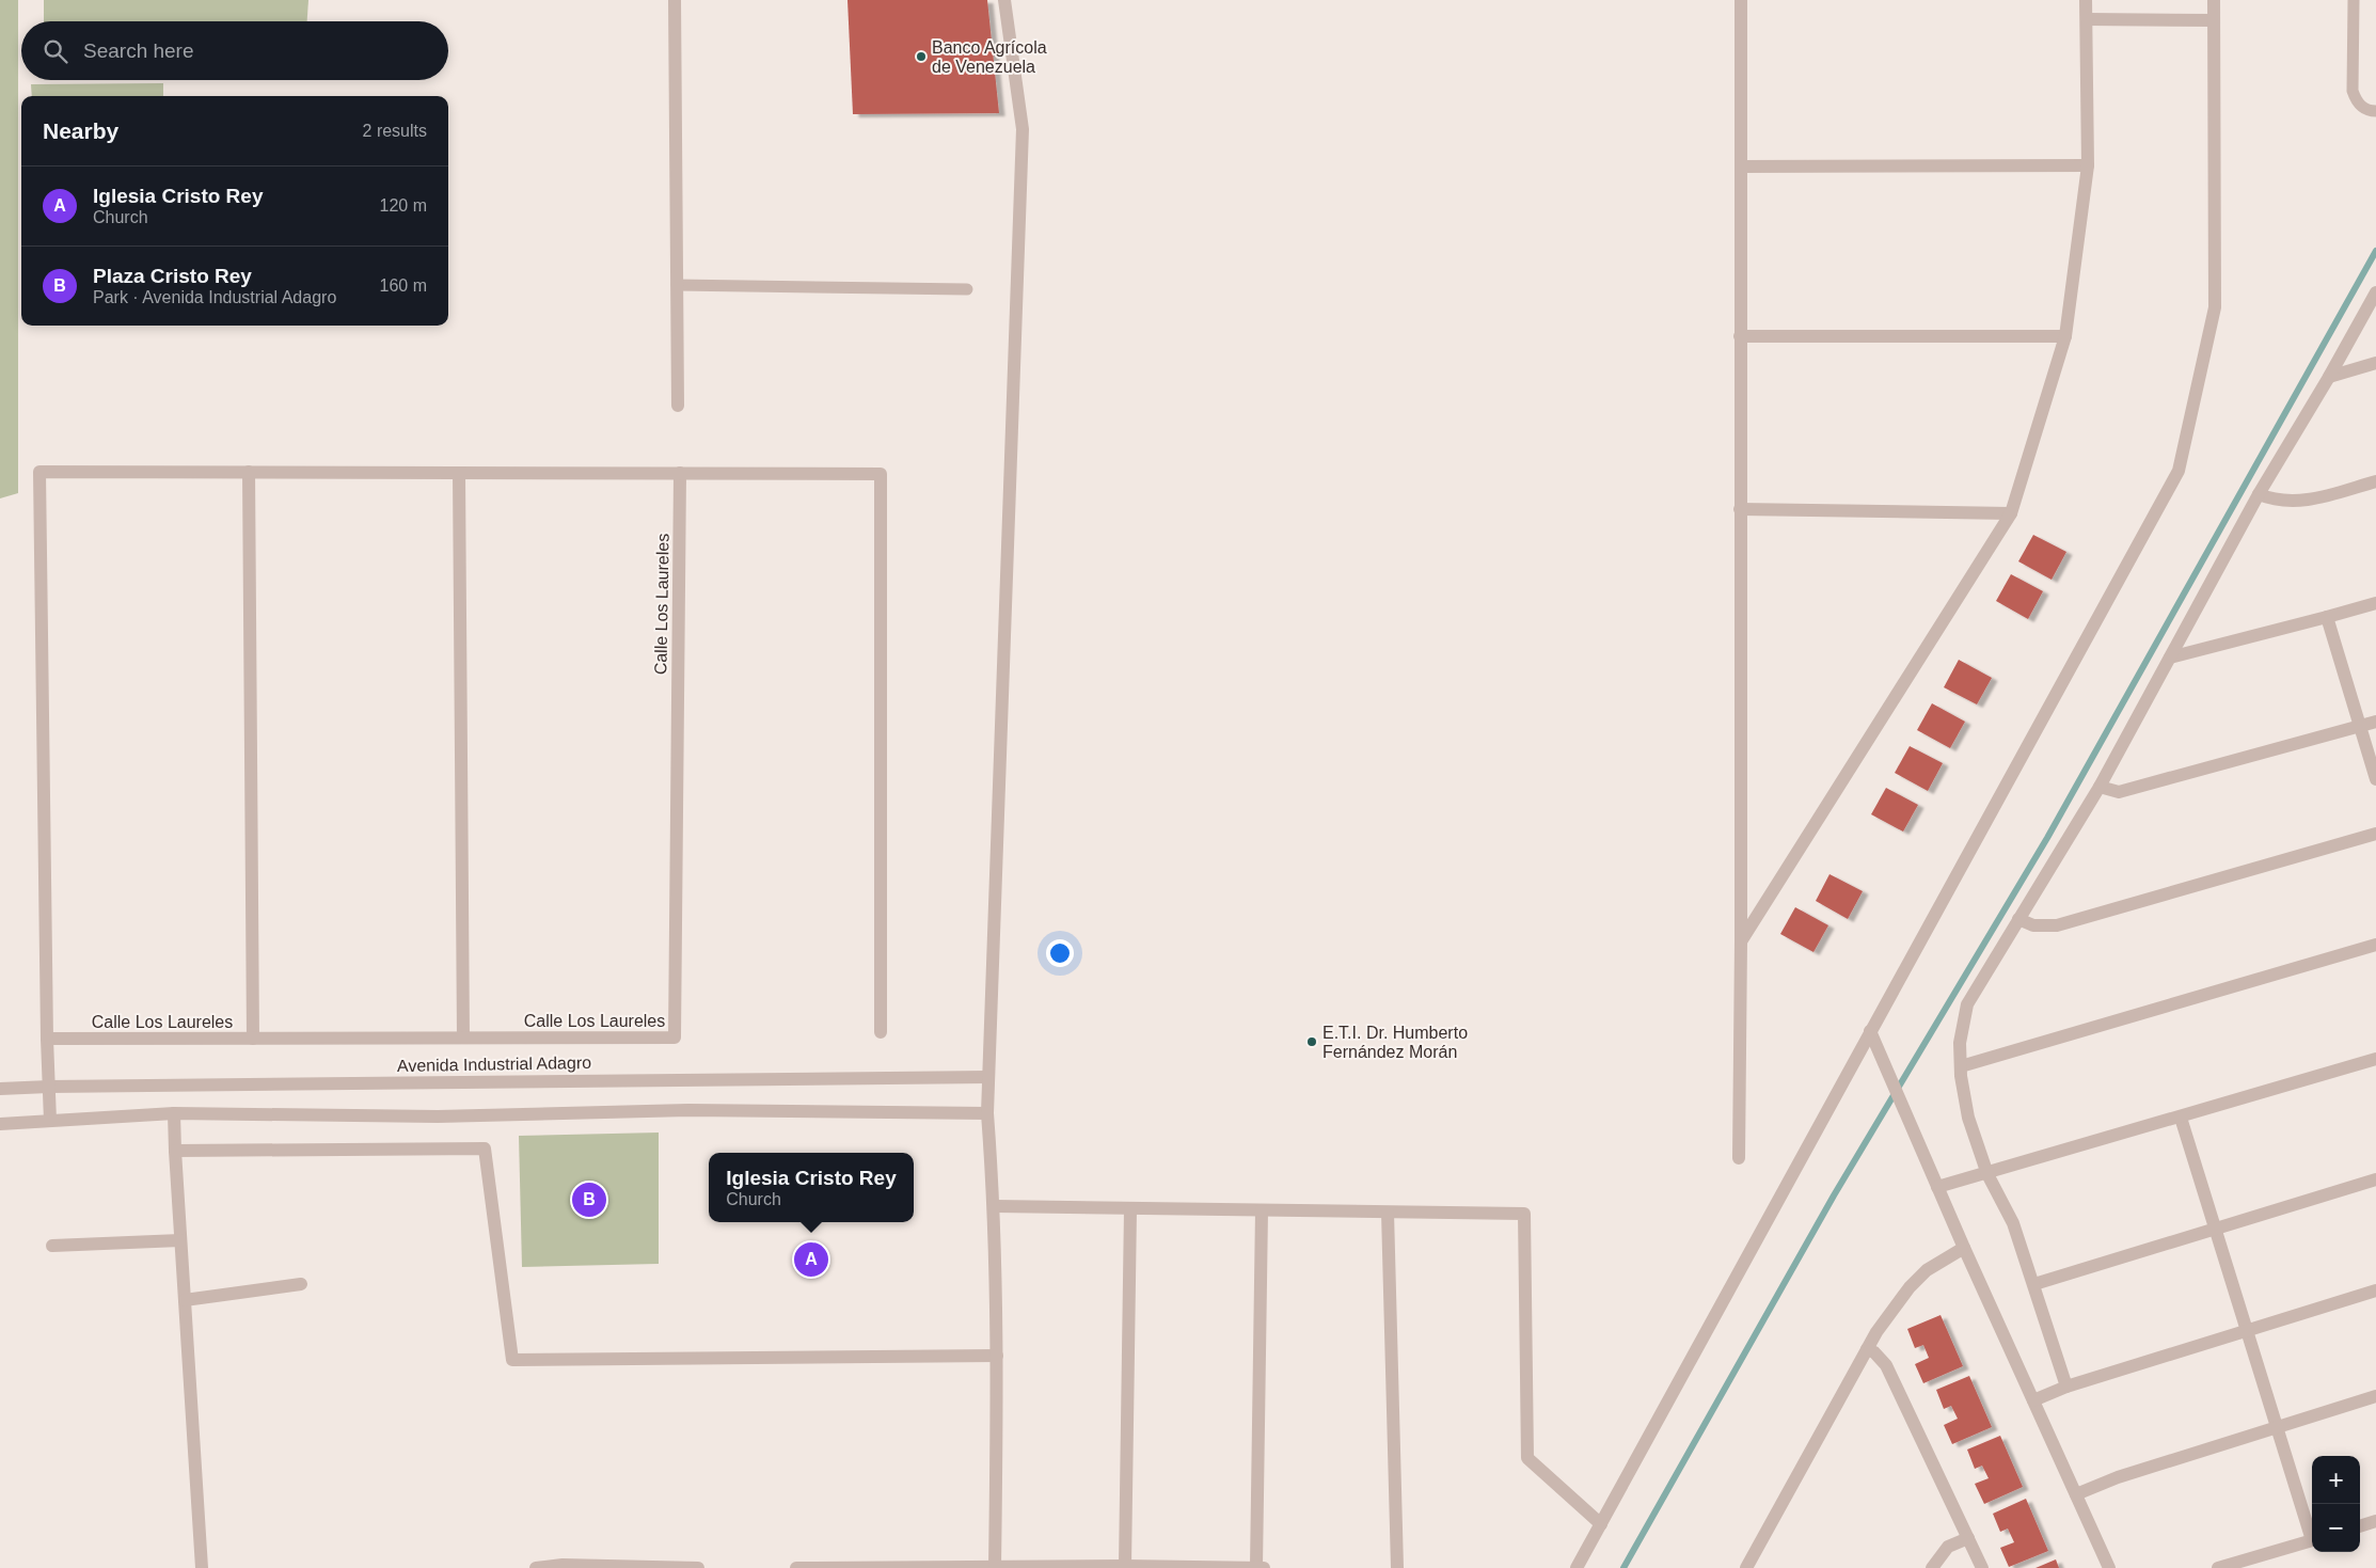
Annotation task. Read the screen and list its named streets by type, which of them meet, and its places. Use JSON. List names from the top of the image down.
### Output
{
  "streets": {
    "street": ["Calle Los Laureles", "Avenida Industrial Adagro"]
  },
  "places": ["Banco Agrícola de Venezuela", "E.T.I. Dr. Humberto Fernández Morán"],
  "page": {
    "search": "Search here",
    "heading": ["Nearby", "2 results"],
    "list": [
      {
        "mark": "A",
        "name": "Iglesia Cristo Rey",
        "note": "Church",
        "value": "120 m"
      },
      {
        "mark": "B",
        "name": "Plaza Cristo Rey",
        "note": "Park · Avenida Industrial Adagro",
        "value": "160 m"
      }
    ],
    "popup": ["Iglesia Cristo Rey", "Church"],
    "pins": ["B", "A"],
    "map_buttons": ["+", "−"]
  }
}
